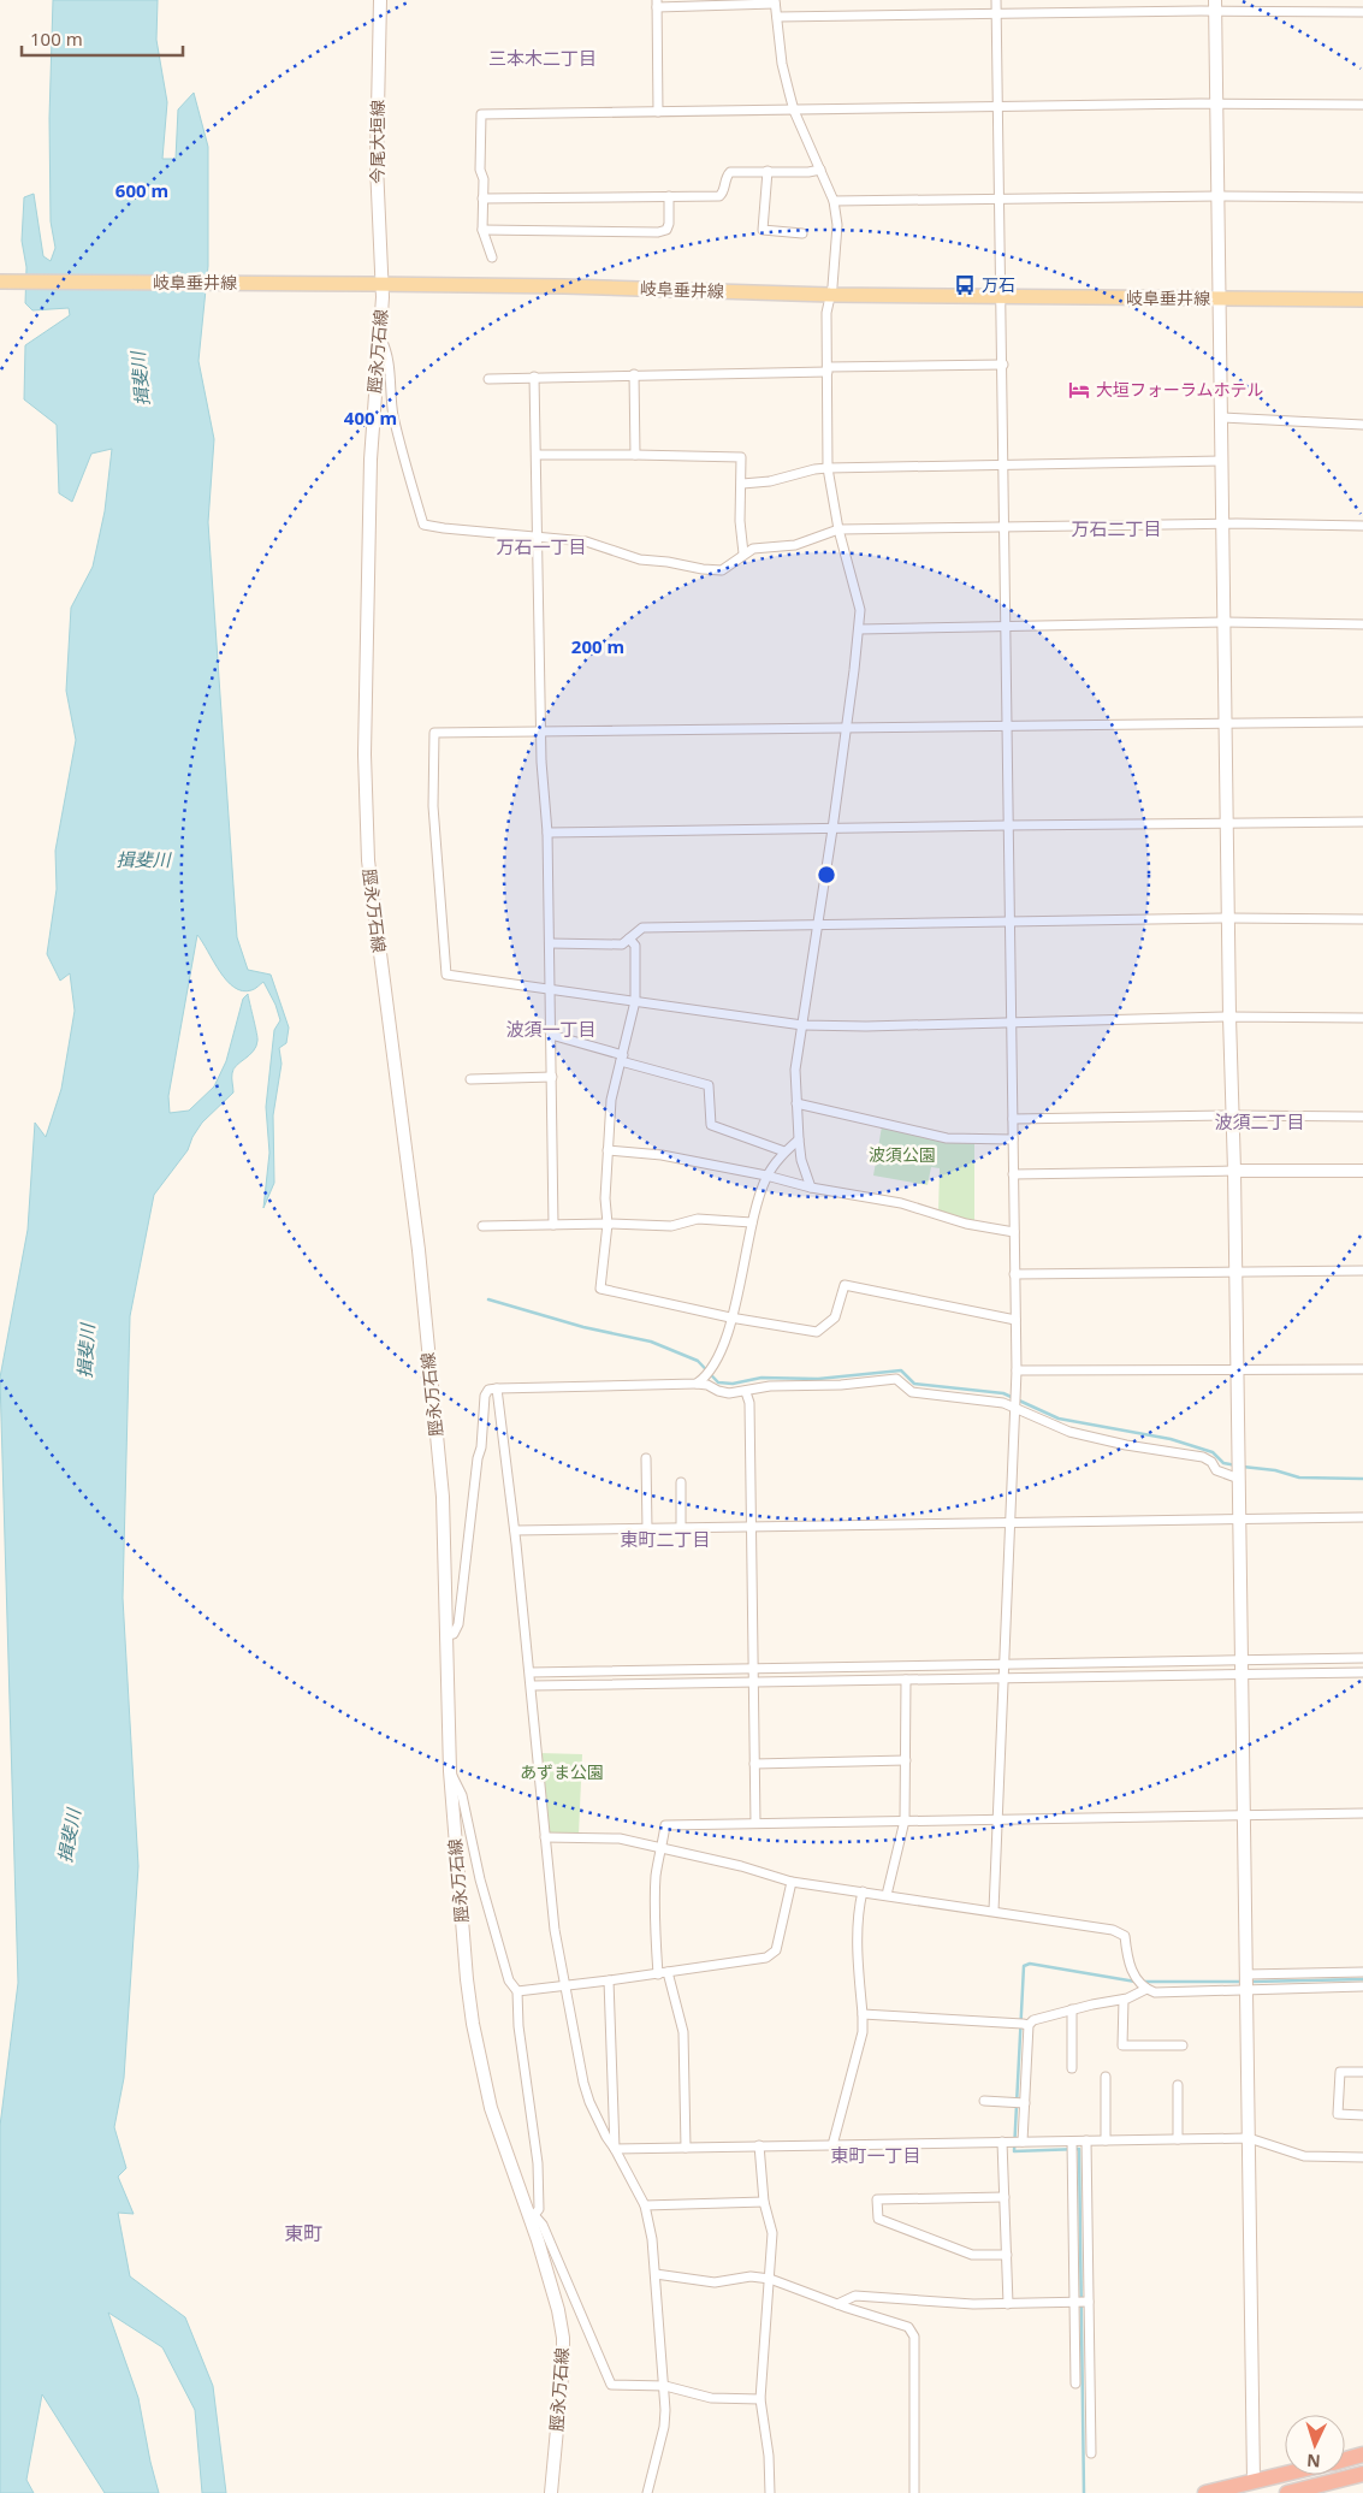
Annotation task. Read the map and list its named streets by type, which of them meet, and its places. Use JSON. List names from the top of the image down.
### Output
{
  "streets": {
    "main road": ["岐阜垂井線"],
    "street": ["今尾大垣線", "脛永万石線"]
  },
  "crossings": [
    ["今尾大垣線", "岐阜垂井線"],
    ["今尾大垣線", "脛永万石線"],
    ["岐阜垂井線", "脛永万石線"]
  ],
  "districts": [
    "三本木二丁目",
    "万石二丁目",
    "万石一丁目",
    "波須一丁目",
    "波須二丁目",
    "東町二丁目",
    "東町一丁目",
    "東町"
  ],
  "water": ["揖斐川"],
  "parks": ["波須公園", "あずま公園"],
  "places": {
    "bus stop": ["万石"],
    "hotel": ["大垣フォーラムホテル"]
  },
  "scale_bar": "100 m",
  "north": "bottom",
  "rings": ["600 m", "400 m", "200 m"]
}
